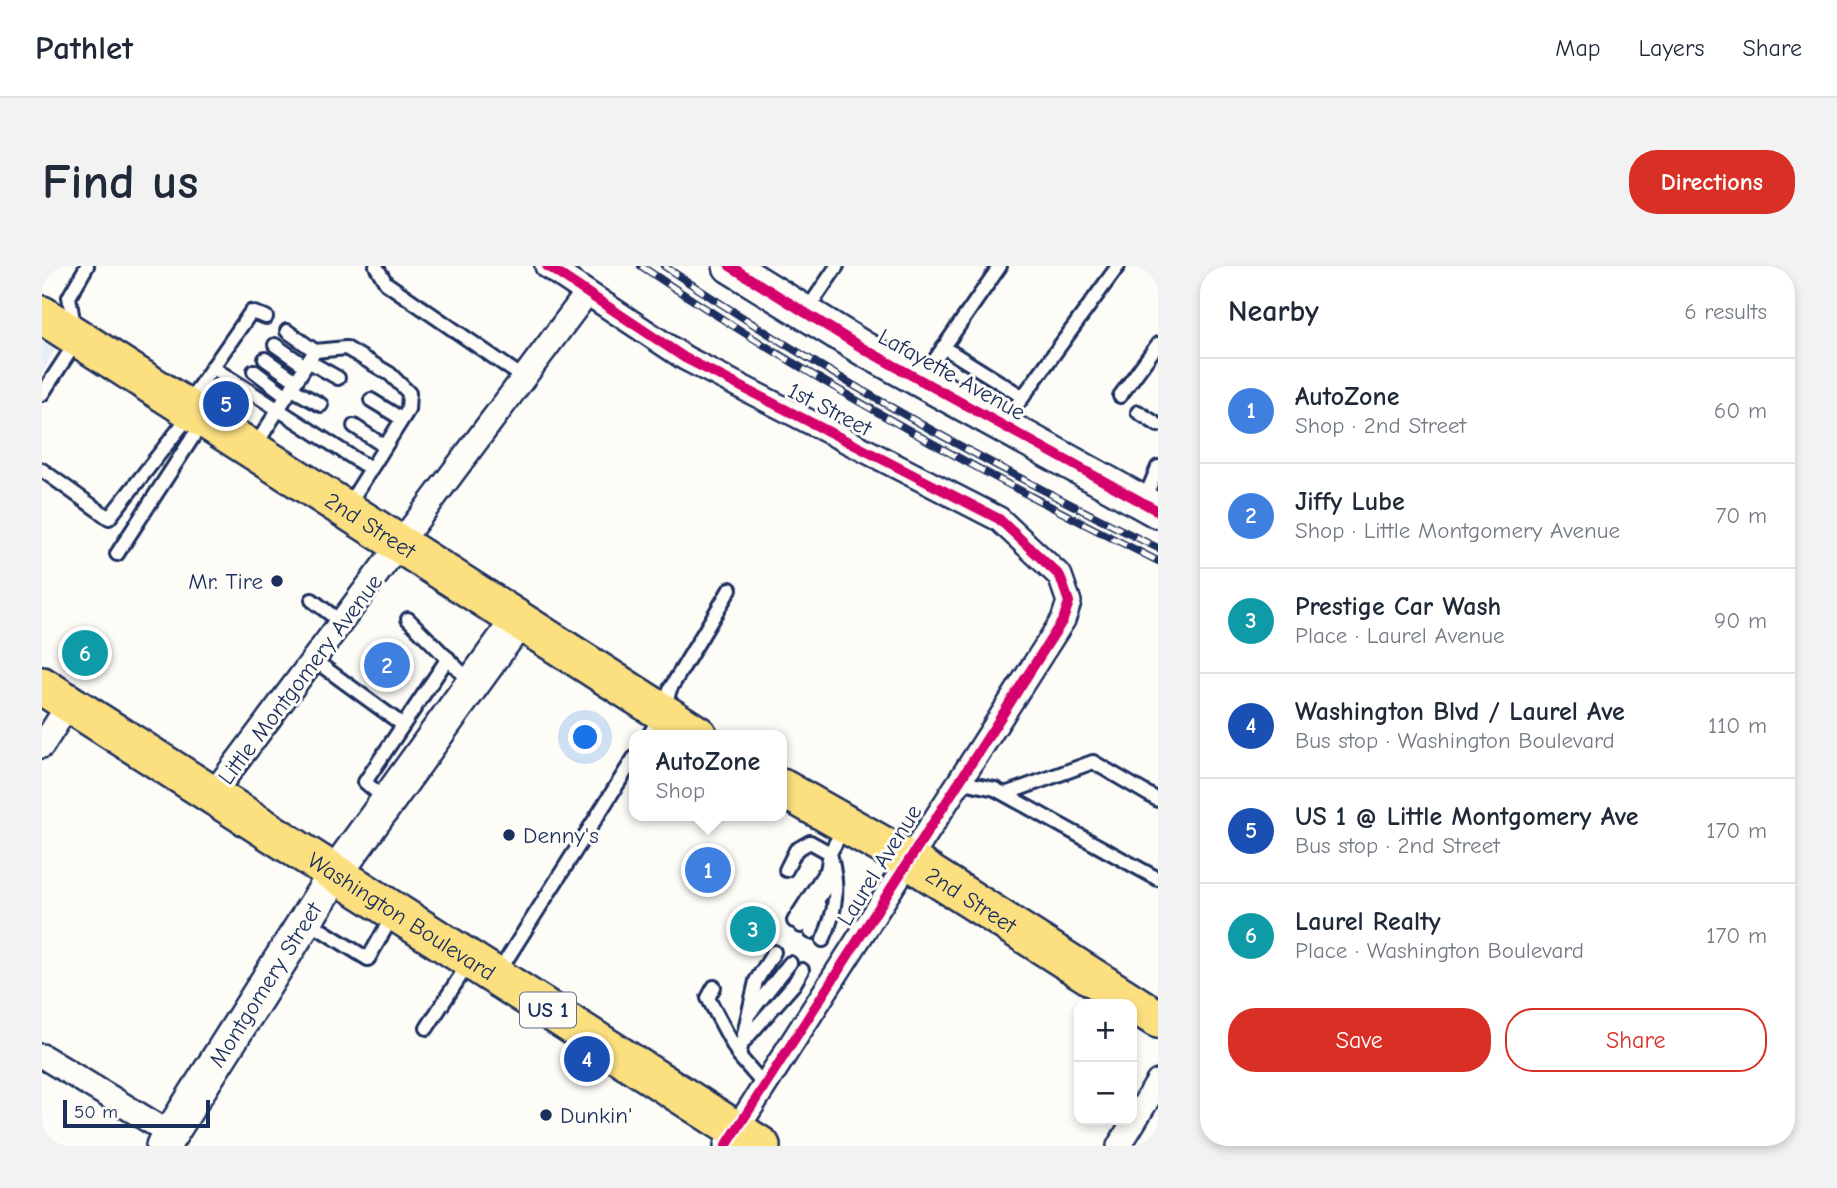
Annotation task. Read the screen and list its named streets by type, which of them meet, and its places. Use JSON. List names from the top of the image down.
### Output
{
  "streets": {
    "main road": ["2nd Street", "Washington Boulevard", "US 1"],
    "street": [
      "Lafayette Avenue",
      "1st Street",
      "Little Montgomery Avenue",
      "Laurel Avenue",
      "Montgomery Street"
    ]
  },
  "crossings": [
    ["1st Street", "Little Montgomery Avenue"],
    ["1st Street", "Laurel Avenue"],
    ["2nd Street", "Little Montgomery Avenue"],
    ["2nd Street", "Laurel Avenue"],
    ["2nd Street", "Montgomery Street"],
    ["Little Montgomery Avenue", "Washington Boulevard"],
    ["Laurel Avenue", "Washington Boulevard"],
    ["Washington Boulevard", "Montgomery Street"]
  ],
  "places": ["Mr. Tire", "Denny's", "Dunkin'"],
  "scale_bar": "50 m",
  "page": {
    "header": "Pathlet",
    "nav": ["Map", "Layers", "Share"],
    "buttons": [
      "Directions",
      ["Save", "Share"]
    ],
    "title": "Find us",
    "heading": ["Nearby", "6 results"],
    "list": [
      {
        "mark": "1",
        "name": "AutoZone",
        "note": "Shop · 2nd Street",
        "value": "60 m"
      },
      {
        "mark": "2",
        "name": "Jiffy Lube",
        "note": "Shop · Little Montgomery Avenue",
        "value": "70 m"
      },
      {
        "mark": "3",
        "name": "Prestige Car Wash",
        "note": "Place · Laurel Avenue",
        "value": "90 m"
      },
      {
        "mark": "4",
        "name": "Washington Blvd / Laurel Ave",
        "note": "Bus stop · Washington Boulevard",
        "value": "110 m"
      },
      {
        "mark": "5",
        "name": "US 1 @ Little Montgomery Ave",
        "note": "Bus stop · 2nd Street",
        "value": "170 m"
      },
      {
        "mark": "6",
        "name": "Laurel Realty",
        "note": "Place · Washington Boulevard",
        "value": "170 m"
      }
    ],
    "pins": [
      "5",
      "6",
      "2",
      "1",
      "3",
      "4"
    ],
    "popup": ["AutoZone", "Shop"],
    "map_buttons": ["+", "−"],
    "scale": "50 m"
  }
}
